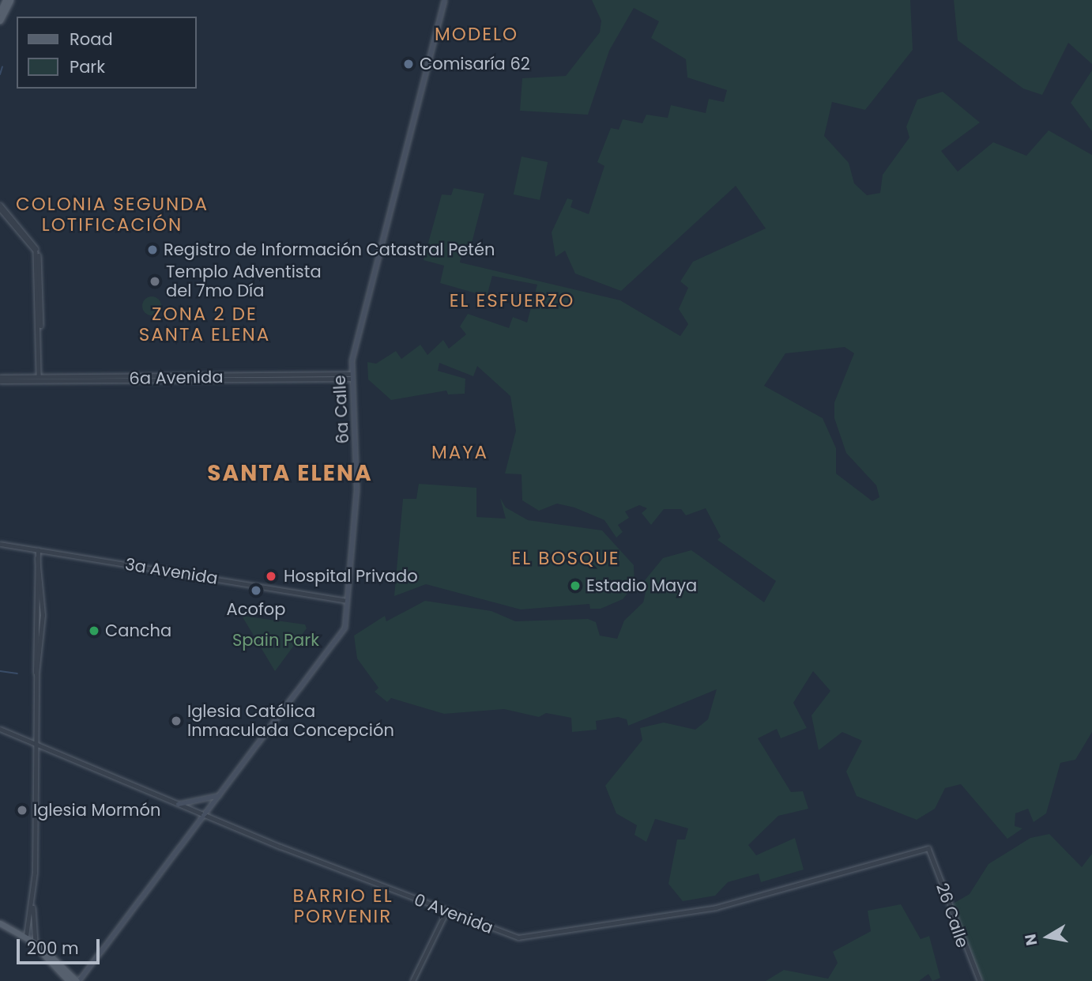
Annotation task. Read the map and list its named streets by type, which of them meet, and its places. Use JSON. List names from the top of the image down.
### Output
{
  "streets": {
    "main road": ["6a Calle"],
    "street": [
      "6a Avenida",
      "3a Avenida",
      "0 Avenida",
      "26 Calle"
    ]
  },
  "crossings": [
    ["6a Avenida", "6a Calle"],
    ["6a Calle", "3a Avenida"],
    ["6a Calle", "0 Avenida"],
    ["0 Avenida", "26 Calle"]
  ],
  "districts": [
    "MODELO",
    "COLONIA SEGUNDA LOTIFICACIÓN",
    "EL ESFUERZO",
    "ZONA 2 DE SANTA ELENA",
    "MAYA",
    "SANTA ELENA",
    "EL BOSQUE",
    "BARRIO EL PORVENIR"
  ],
  "parks": ["Spain Park"],
  "places": [
    "Comisaría 62",
    "Registro de Información Catastral Petén",
    "Templo Adventista del 7mo Día",
    "Hospital Privado",
    "Estadio Maya",
    "Acofop",
    "Cancha",
    "Iglesia Católica Inmaculada Concepción",
    "Iglesia Mormón"
  ],
  "legend": ["Road", "Park"],
  "scale_bar": "200 m",
  "north": "left"
}
